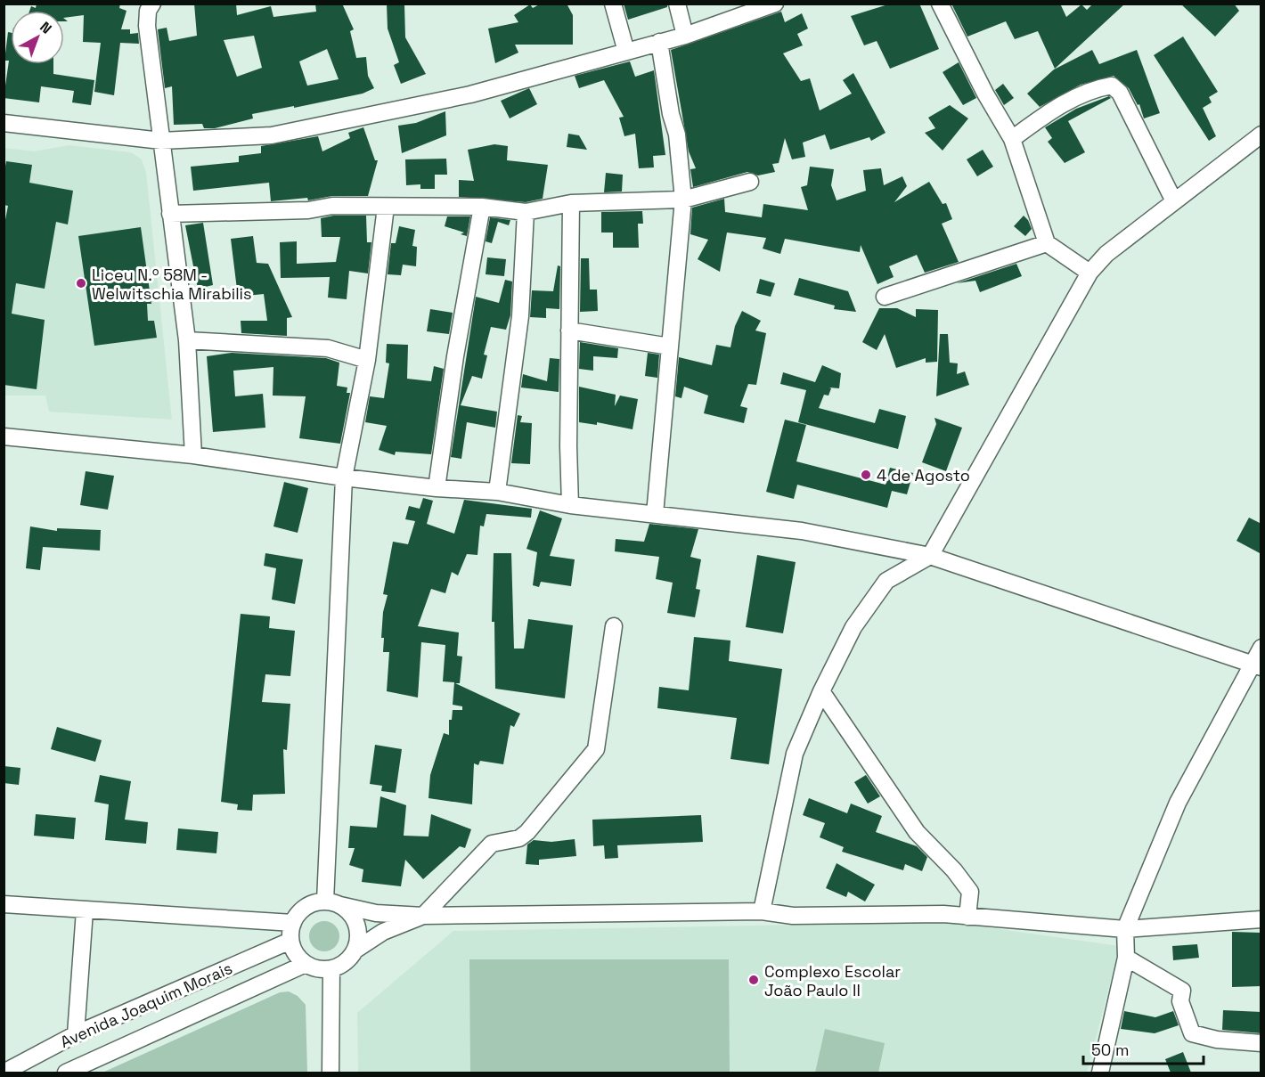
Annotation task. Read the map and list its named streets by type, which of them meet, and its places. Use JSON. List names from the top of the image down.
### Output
{
  "streets": {
    "street": ["Avenida Joaquim Morais"]
  },
  "places": ["Liceu N.º 58M - Welwitschia Mirabilis", "4 de Agosto", "Complexo Escolar João Paulo II"],
  "scale_bar": "50 m",
  "north": "top right"
}
